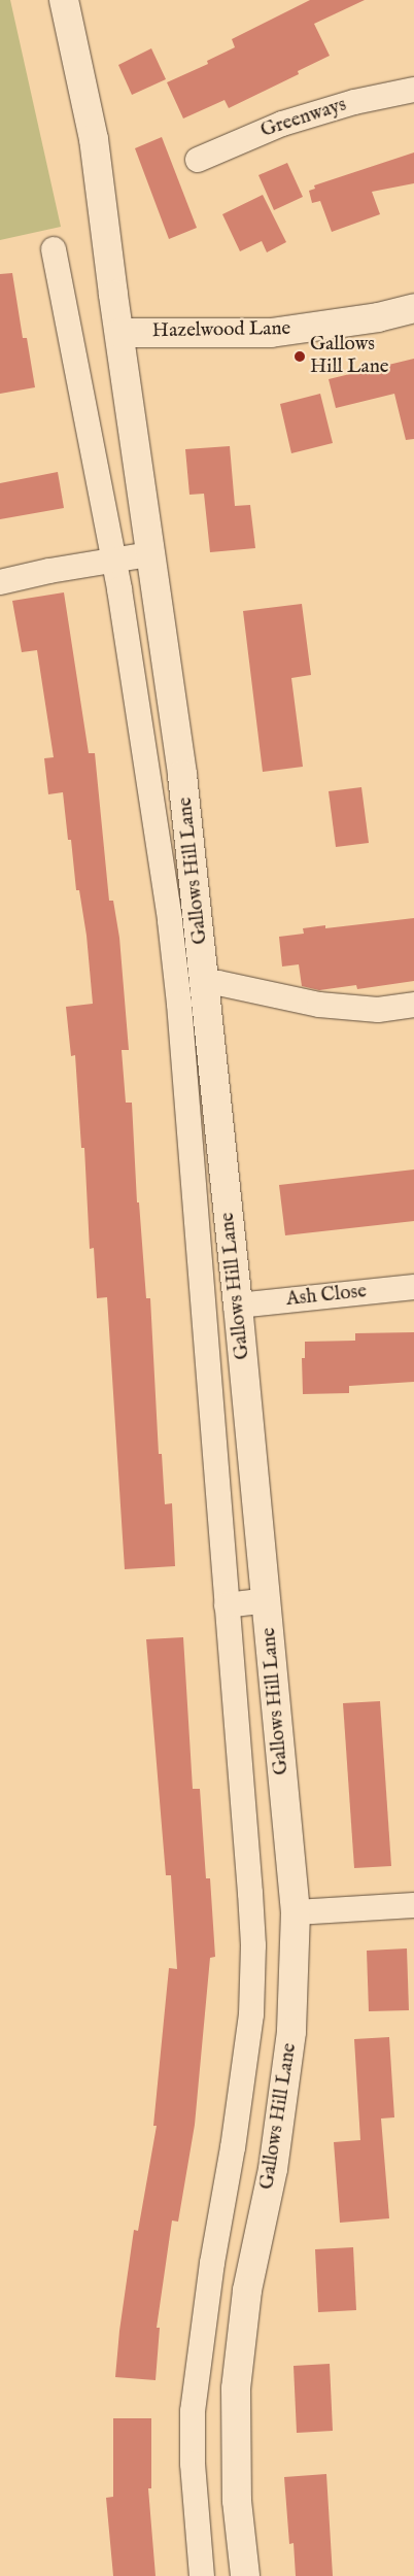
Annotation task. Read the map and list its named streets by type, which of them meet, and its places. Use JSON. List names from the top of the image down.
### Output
{
  "streets": {
    "street": [
      "Greenways",
      "Hazelwood Lane",
      "Gallows Hill Lane",
      "Ash Close"
    ]
  },
  "crossings": [
    ["Hazelwood Lane", "Gallows Hill Lane"],
    ["Gallows Hill Lane", "Ash Close"]
  ],
  "places": ["Gallows Hill Lane"]
}
